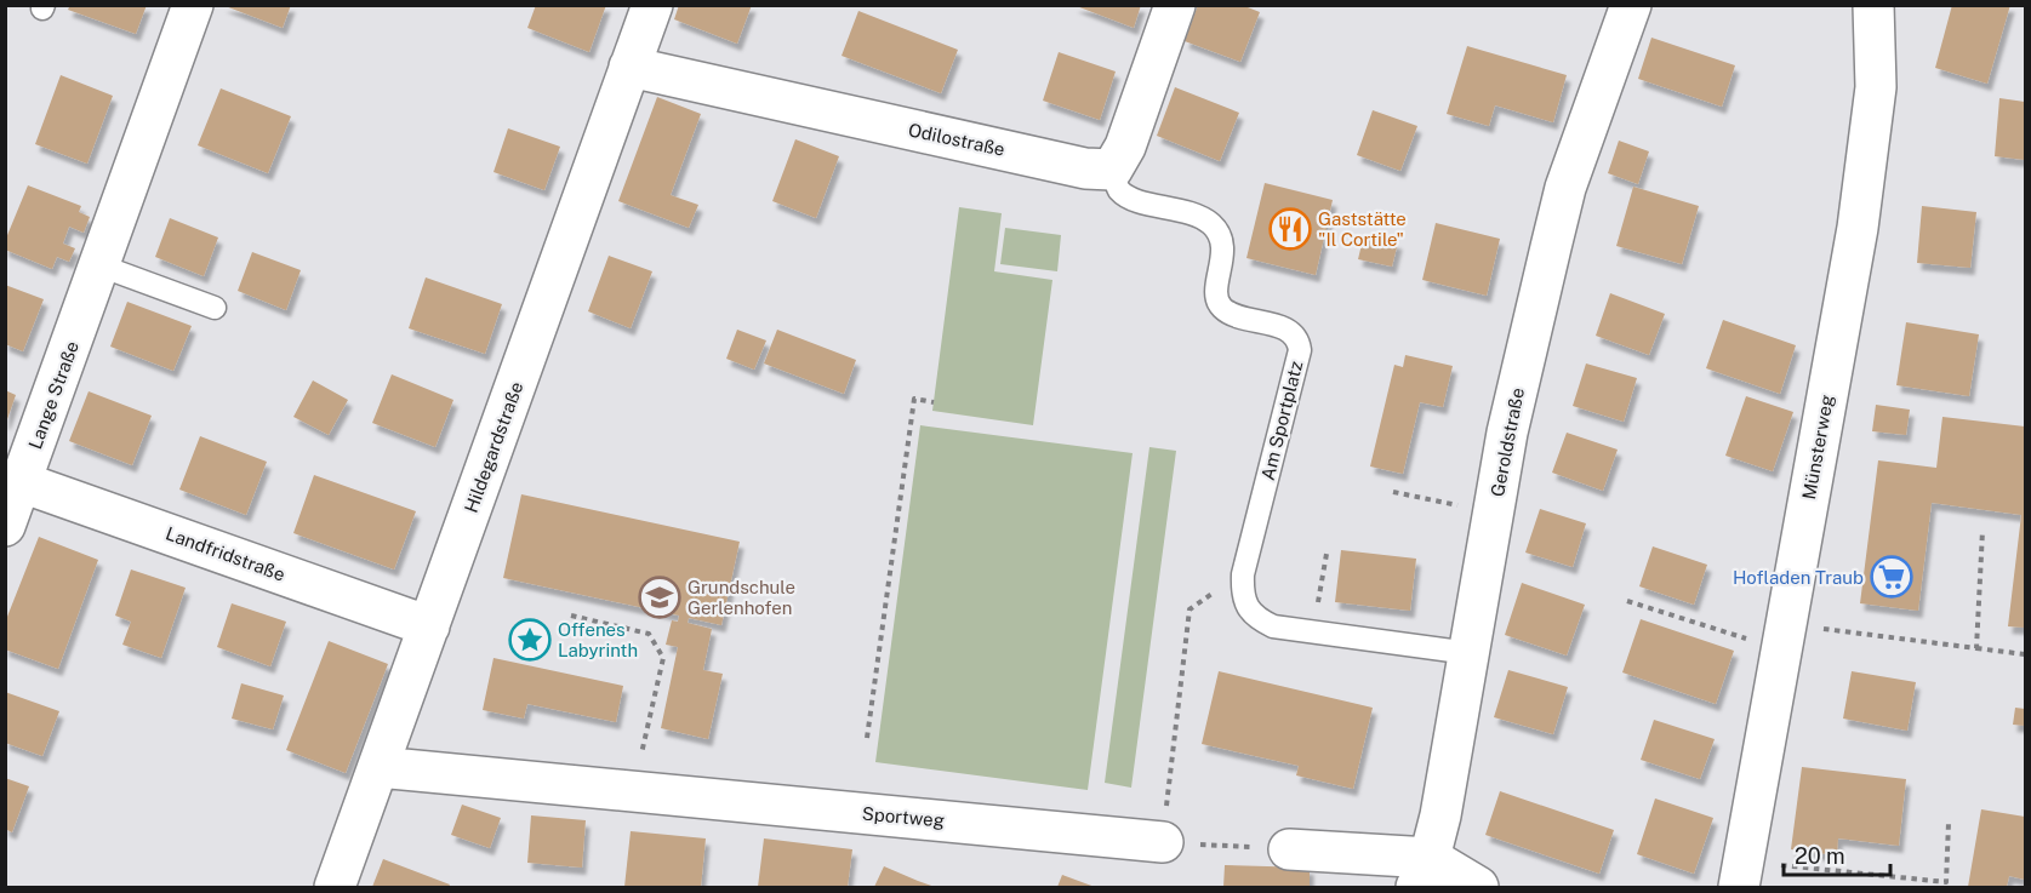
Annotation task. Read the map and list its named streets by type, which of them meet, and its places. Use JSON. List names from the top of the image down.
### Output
{
  "streets": {
    "street": [
      "Odilostraße",
      "Lange Straße",
      "Geroldstraße",
      "Hildegardstraße",
      "Münsterweg",
      "Landfridstraße",
      "Sportweg"
    ],
    "lane": ["Am Sportplatz"]
  },
  "crossings": [
    ["Odilostraße", "Am Sportplatz"],
    ["Odilostraße", "Hildegardstraße"],
    ["Lange Straße", "Landfridstraße"],
    ["Am Sportplatz", "Geroldstraße"],
    ["Hildegardstraße", "Landfridstraße"],
    ["Hildegardstraße", "Sportweg"]
  ],
  "places": {
    "restaurant": ["Gaststätte \"Il Cortile\""],
    "supermarket": ["Hofladen Traub"],
    "school or university": ["Grundschule Gerlenhofen"],
    "place": ["Offenes Labyrinth"]
  },
  "scale_bar": "20 m"
}
